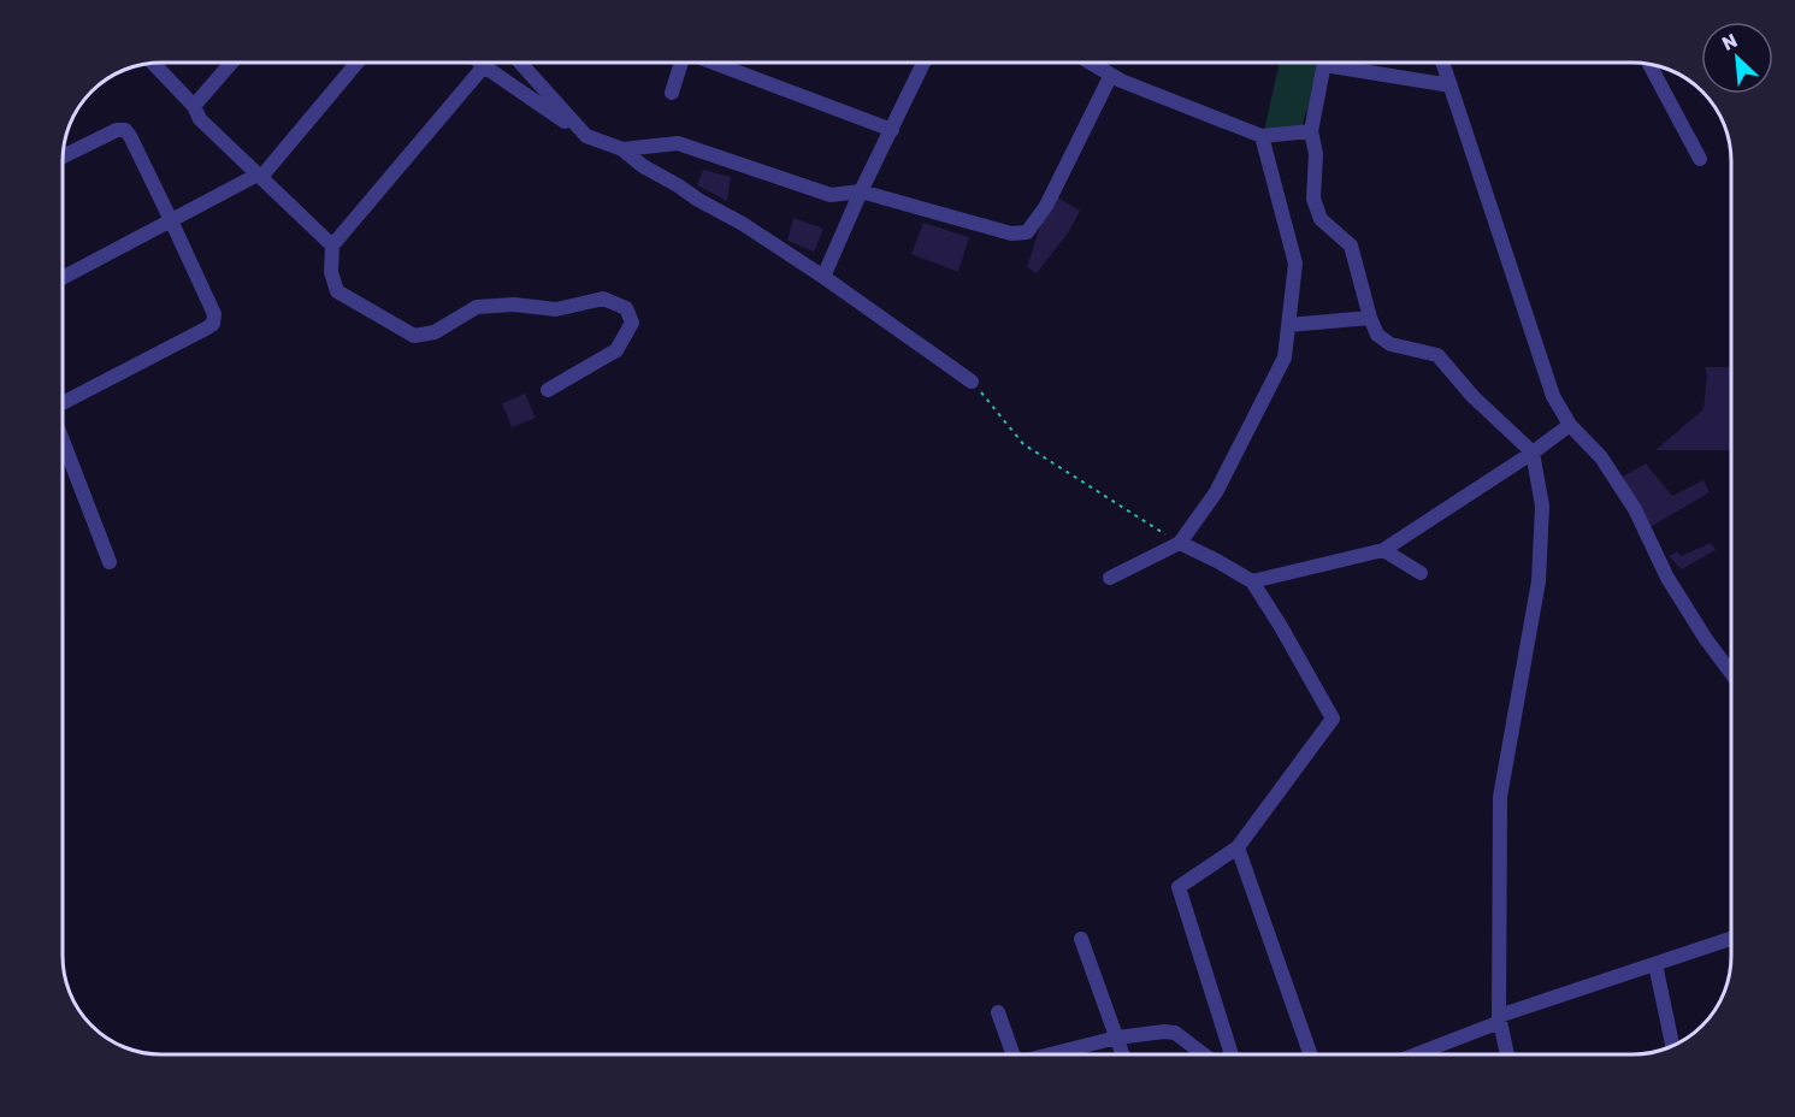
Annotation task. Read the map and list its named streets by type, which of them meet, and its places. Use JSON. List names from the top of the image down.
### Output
{
  "north": "top left"
}
